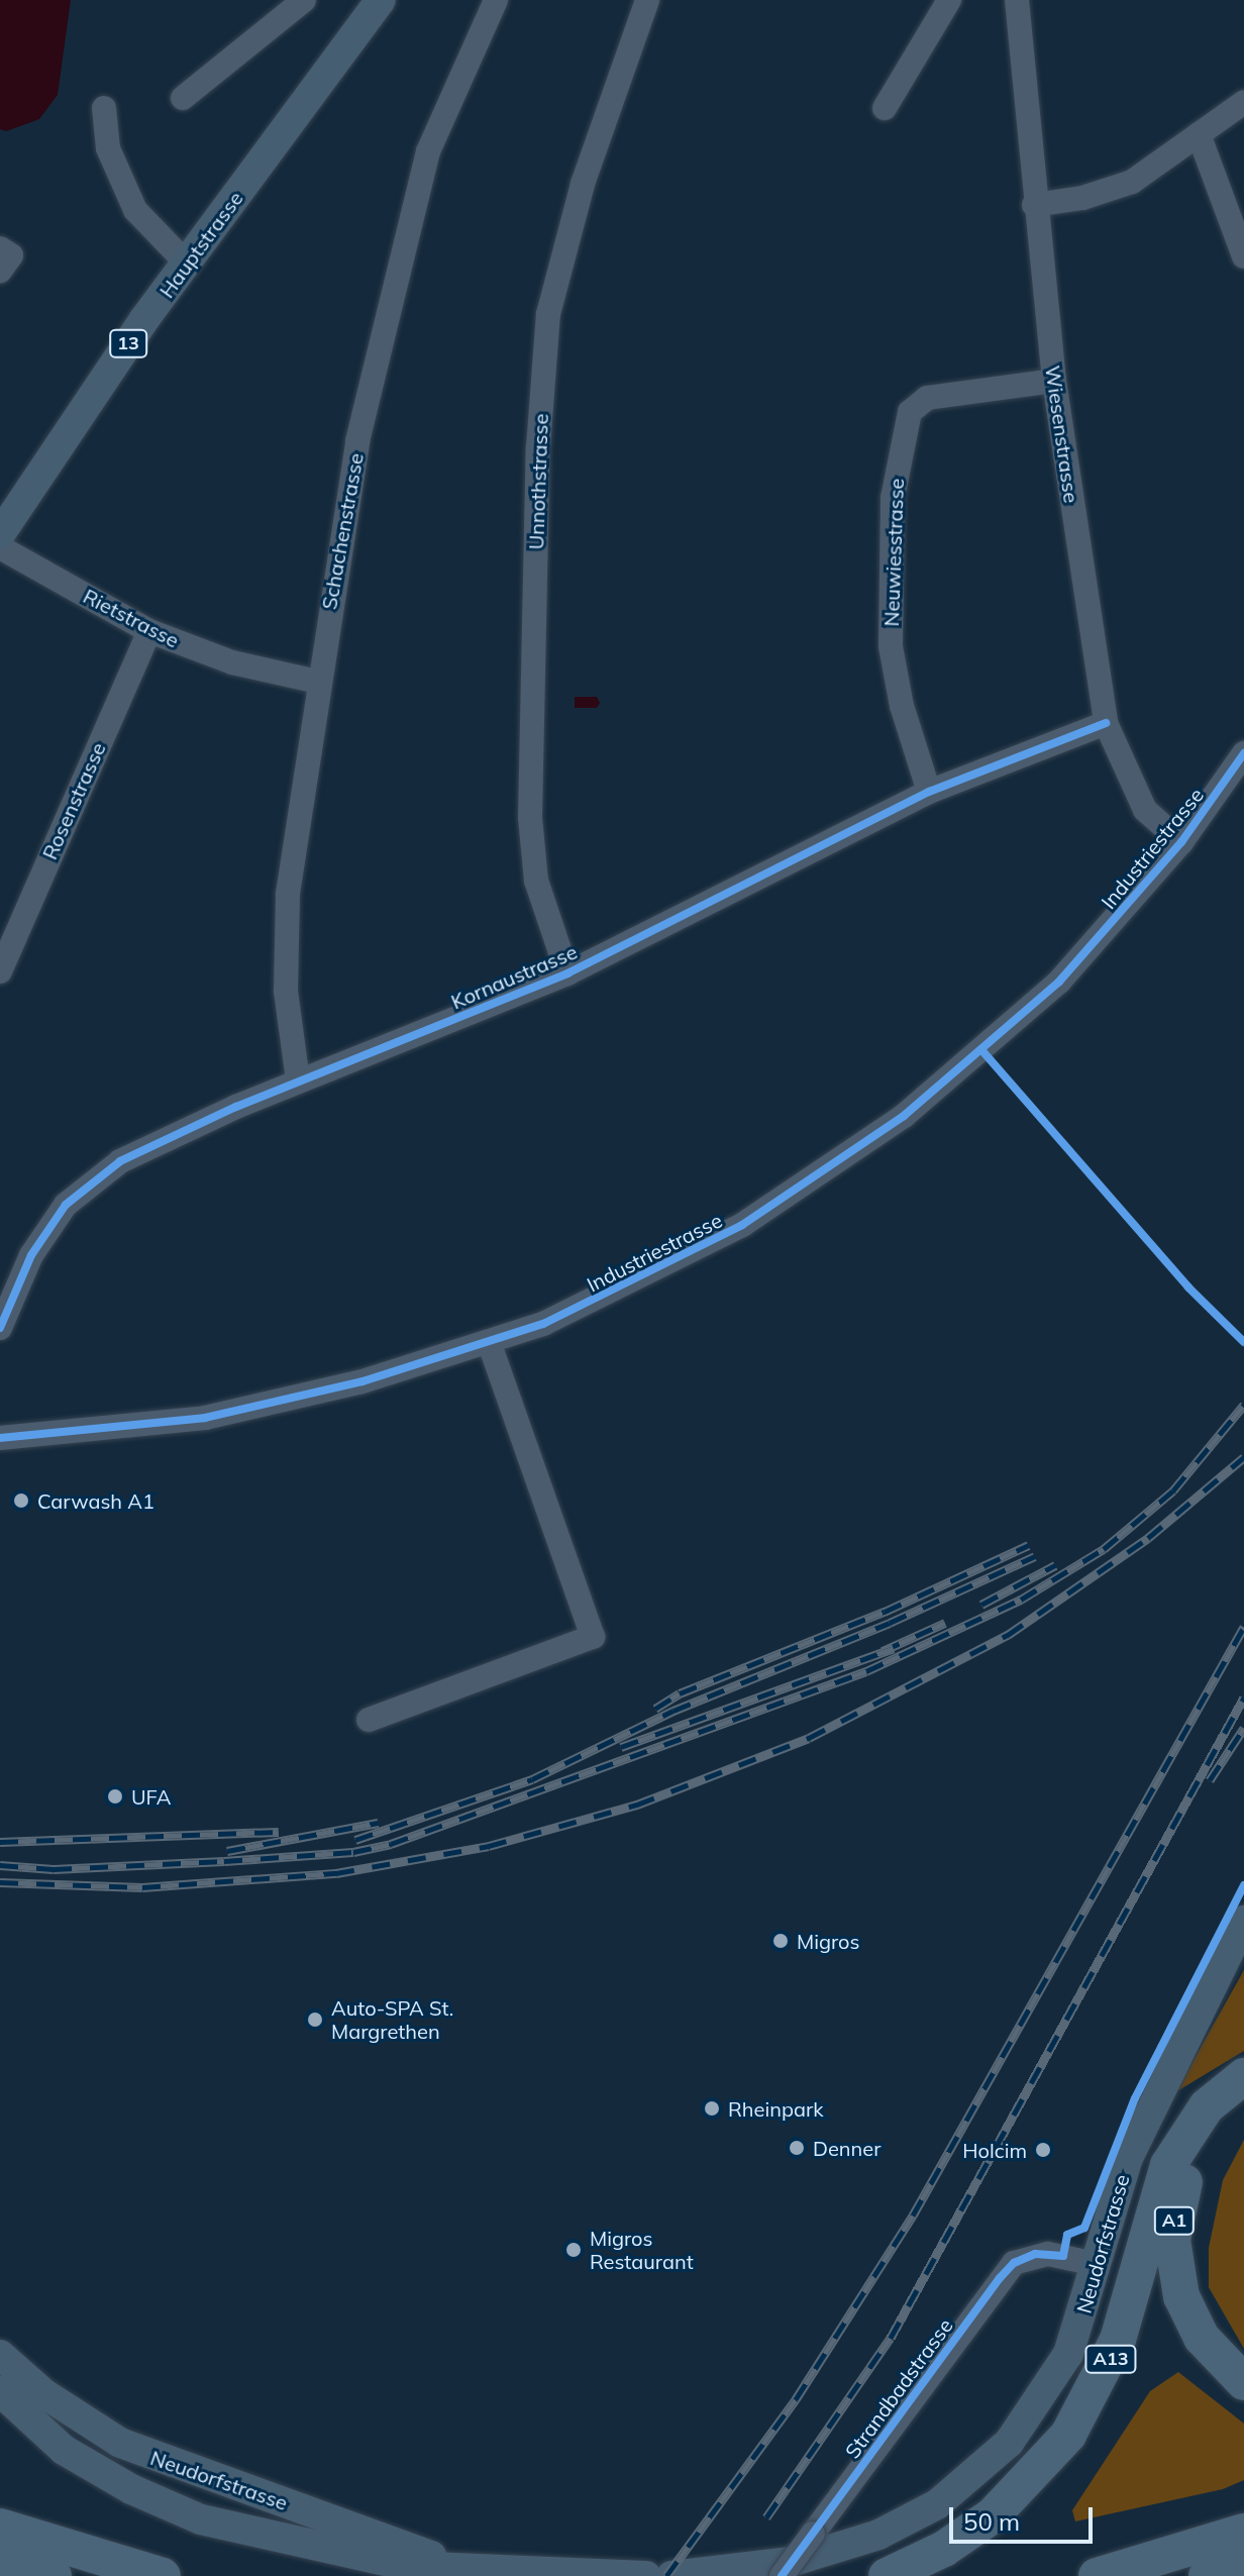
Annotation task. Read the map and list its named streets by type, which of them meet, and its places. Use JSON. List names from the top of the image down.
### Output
{
  "streets": {
    "highway": ["A1", "A13"],
    "main road": ["Hauptstrasse", "13", "Neudorfstrasse"],
    "street": [
      "Wiesenstrasse",
      "Unnothstrasse",
      "Schachenstrasse",
      "Neuwiesstrasse",
      "Rietstrasse",
      "Rosenstrasse",
      "Industriestrasse",
      "Kornaustrasse",
      "Strandbadstrasse"
    ]
  },
  "crossings": [
    ["Wiesenstrasse", "Neuwiesstrasse"],
    ["Wiesenstrasse", "Industriestrasse"],
    ["Wiesenstrasse", "Kornaustrasse"],
    ["Unnothstrasse", "Kornaustrasse"],
    ["Schachenstrasse", "Rietstrasse"],
    ["Schachenstrasse", "Kornaustrasse"],
    ["Neuwiesstrasse", "Kornaustrasse"],
    ["Rietstrasse", "Rosenstrasse"],
    ["Neudorfstrasse", "Strandbadstrasse"]
  ],
  "places": [
    "Carwash A1",
    "UFA",
    "Migros",
    "Auto-SPA St. Margrethen",
    "Rheinpark",
    "Denner",
    "Holcim",
    "Migros Restaurant"
  ],
  "scale_bar": "50 m"
}
